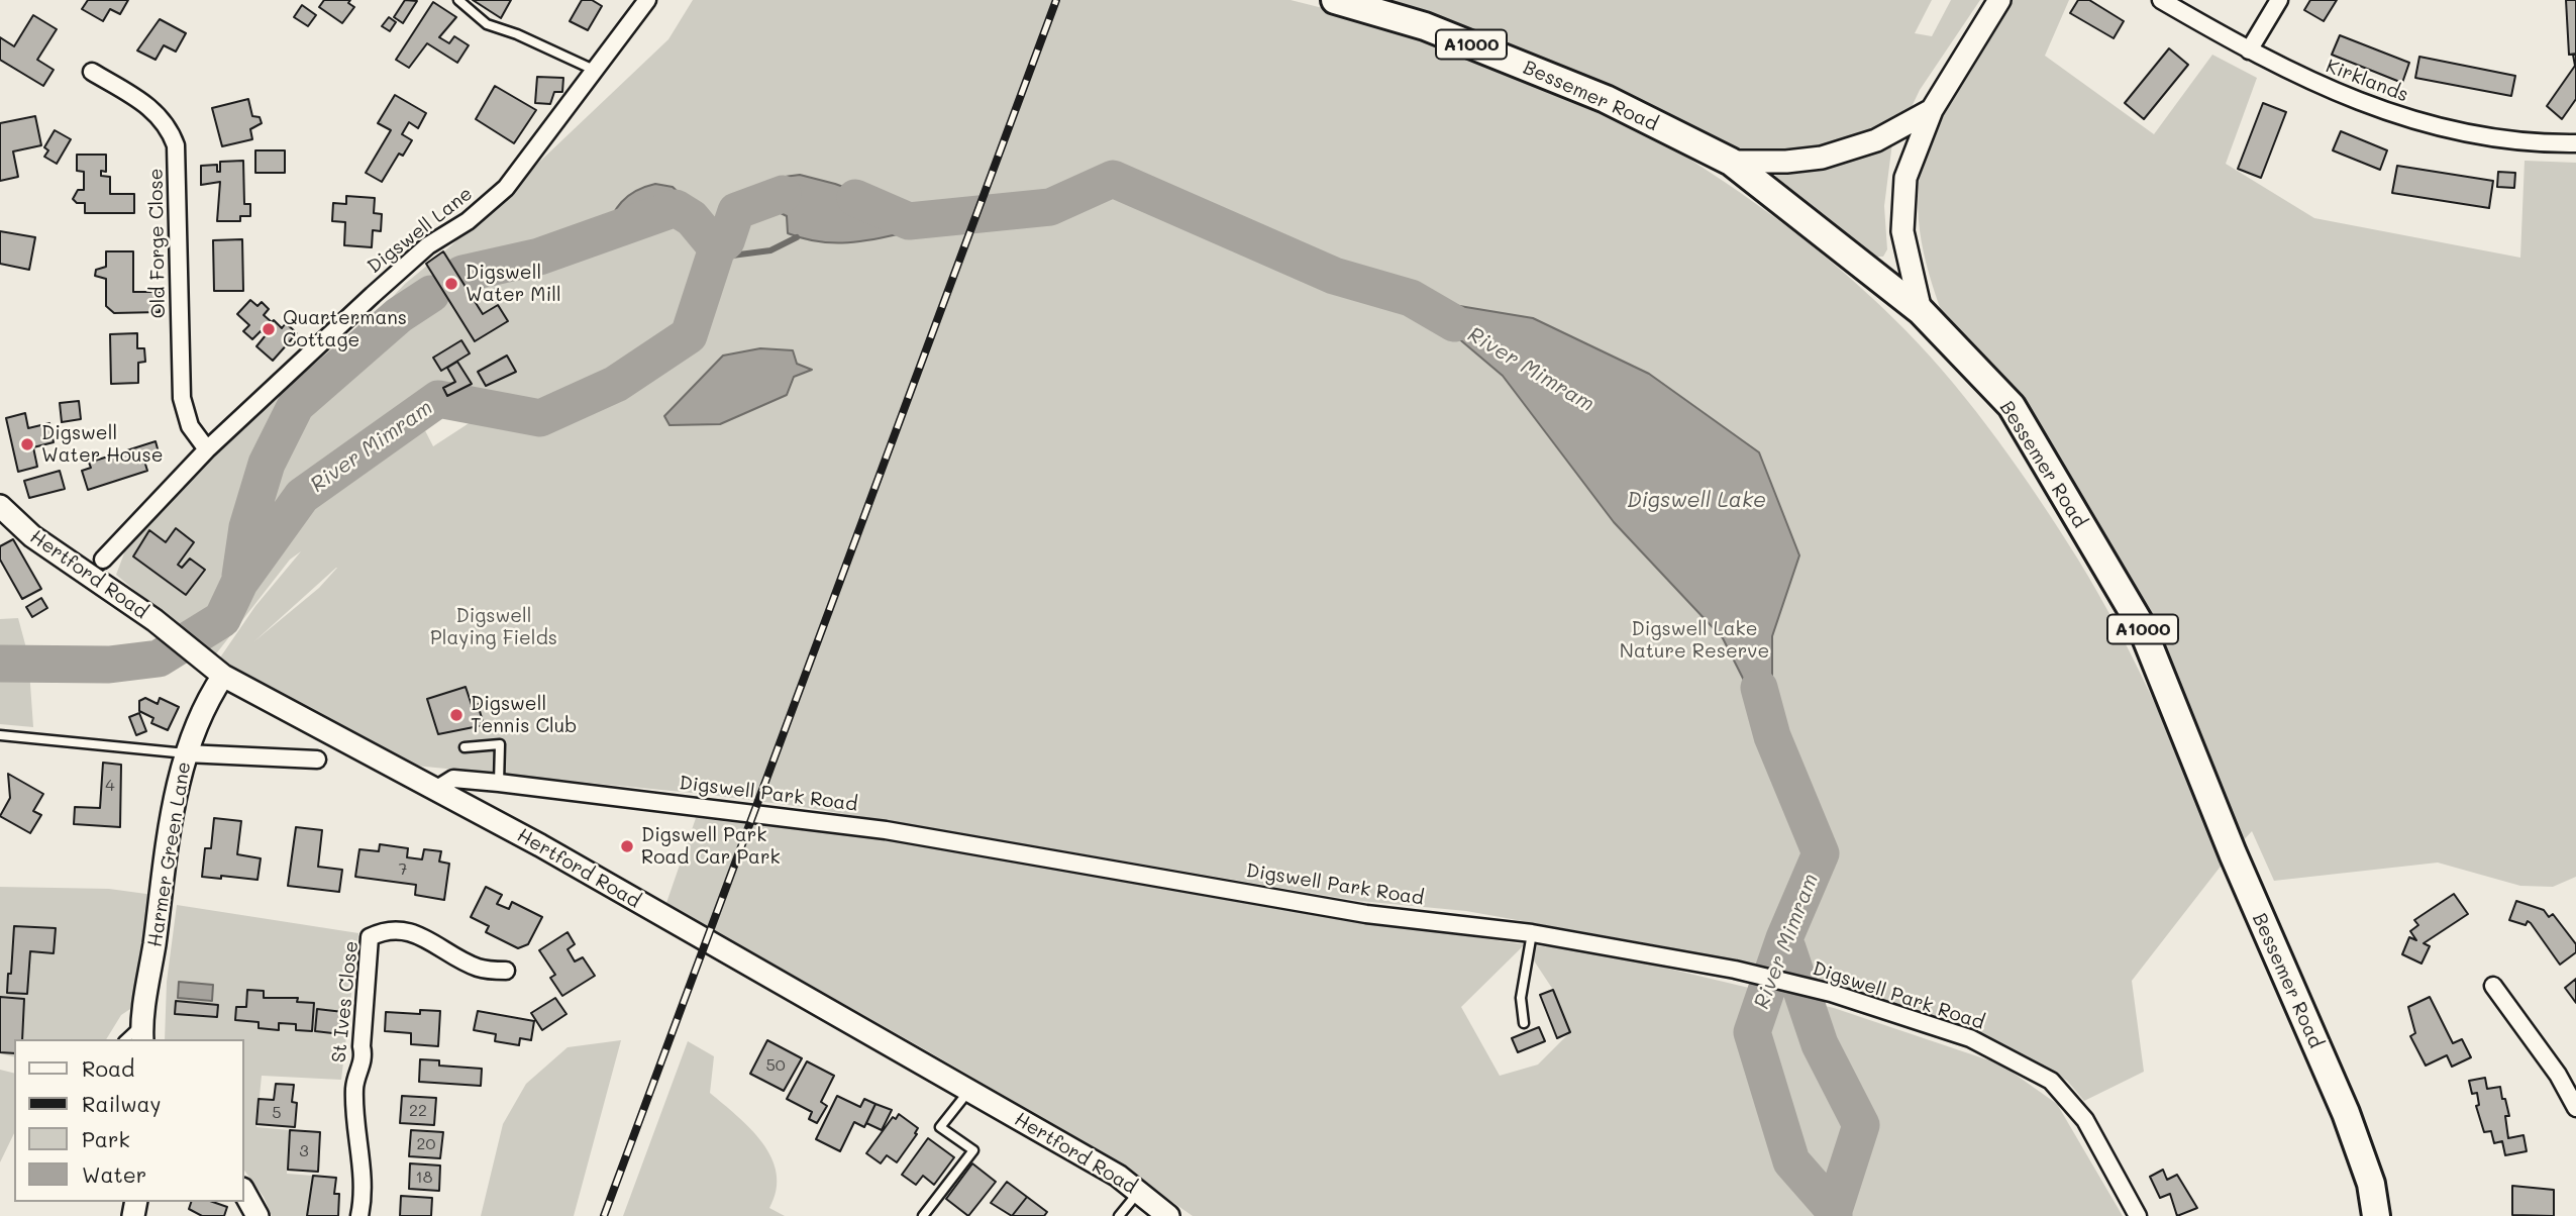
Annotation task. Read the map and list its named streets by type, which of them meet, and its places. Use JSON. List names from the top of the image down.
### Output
{
  "streets": {
    "main road": ["A1000", "Bessemer Road"],
    "street": [
      "Kirklands",
      "Digswell Lane",
      "Old Forge Close",
      "Hertford Road",
      "Digswell Park Road",
      "Harmer Green Lane",
      "St Ives Close"
    ]
  },
  "crossings": [
    ["Digswell Lane", "Old Forge Close"],
    ["Hertford Road", "Digswell Park Road"],
    ["Hertford Road", "Harmer Green Lane"]
  ],
  "water": ["River Mimram", "Digswell Lake"],
  "parks": ["Digswell Playing Fields", "Digswell Lake Nature Reserve"],
  "places": [
    "Digswell Water Mill",
    "Quartermans Cottage",
    "Digswell Water House",
    "Digswell Tennis Club",
    "Digswell Park Road Car Park"
  ],
  "house_numbers": [
    "4",
    "7",
    "50",
    "22",
    "5",
    "20",
    "3",
    "18"
  ],
  "legend": [
    "Road",
    "Railway",
    "Park",
    "Water"
  ]
}
